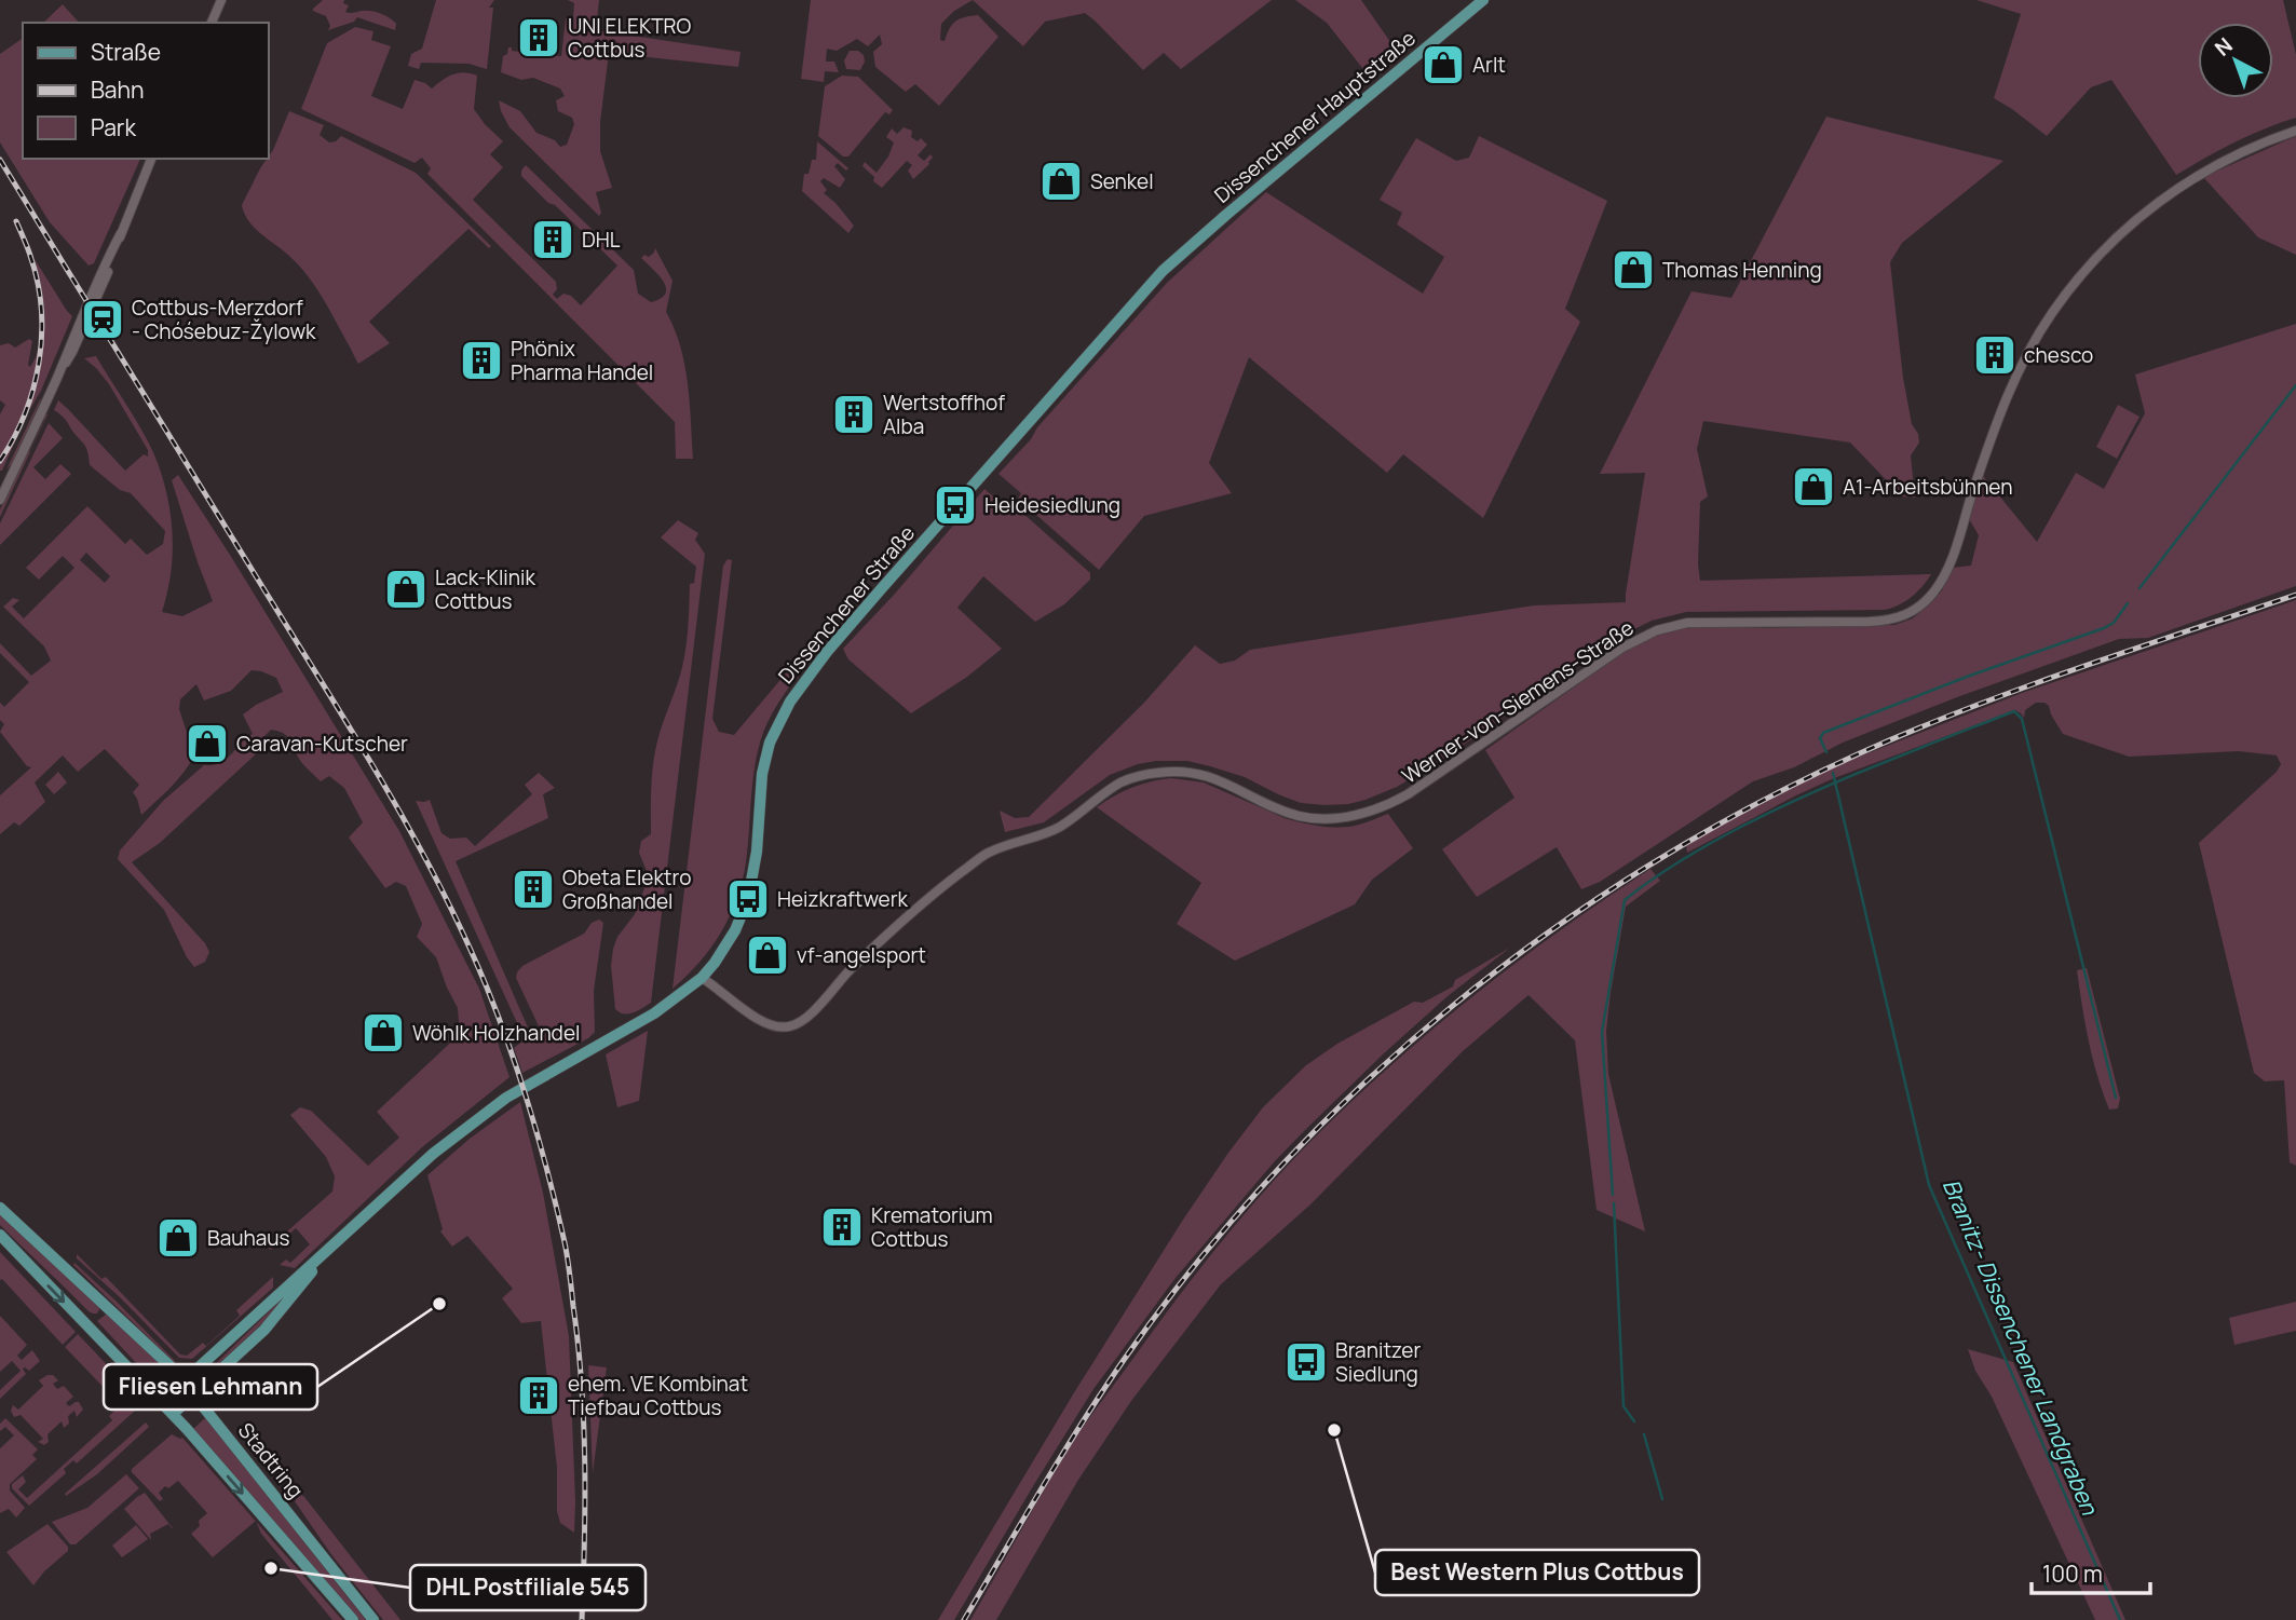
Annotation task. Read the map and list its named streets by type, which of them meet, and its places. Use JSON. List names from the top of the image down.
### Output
{
  "streets": {
    "main road": ["Dissenchener Hauptstraße", "Dissenchener Straße", "Stadtring"],
    "street": ["Werner-von-Siemens-Straße"]
  },
  "crossings": [
    ["Dissenchener Hauptstraße", "Dissenchener Straße"],
    ["Dissenchener Straße", "Werner-von-Siemens-Straße"],
    ["Dissenchener Straße", "Stadtring"]
  ],
  "water": ["Branitz- Dissenchener Landgraben"],
  "places": {
    "building": [
      "UNI ELEKTRO Cottbus",
      "DHL",
      "chesco",
      "Phönix Pharma Handel",
      "Wertstoffhof Alba",
      "Obeta Elektro Großhandel",
      "Krematorium Cottbus",
      "ehem. VE Kombinat Tiefbau Cottbus"
    ],
    "shop": [
      "Arlt",
      "Senkel",
      "Thomas Henning",
      "A1-Arbeitsbühnen",
      "Lack-Klinik Cottbus",
      "Caravan-Kutscher",
      "vf-angelsport",
      "Wöhlk Holzhandel",
      "Bauhaus"
    ],
    "station": ["Cottbus-Merzdorf - Chóśebuz-Žylowk"],
    "bus stop": ["Heidesiedlung", "Heizkraftwerk", "Branitzer Siedlung"],
    "other": ["Fliesen Lehmann", "Best Western Plus Cottbus", "DHL Postfiliale 545"]
  },
  "legend": ["Straße", "Bahn", "Park"],
  "scale_bar": "100 m",
  "north": "top left"
}
